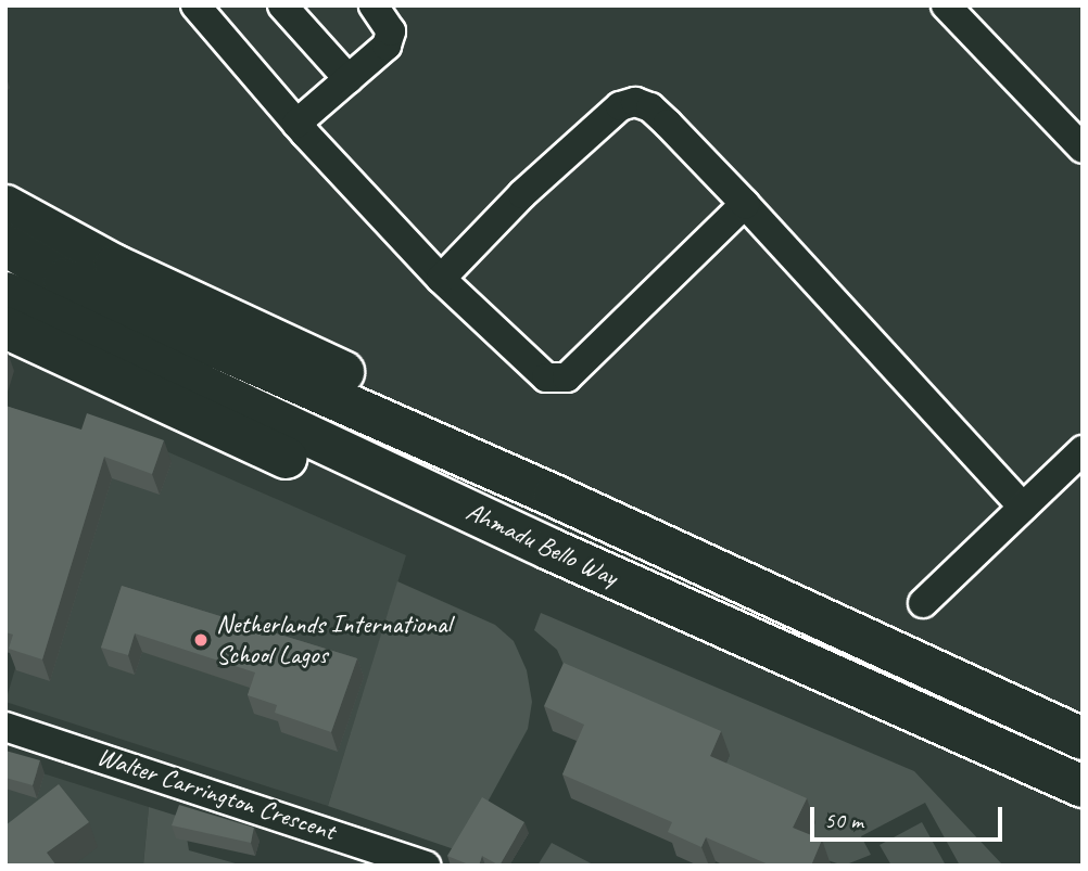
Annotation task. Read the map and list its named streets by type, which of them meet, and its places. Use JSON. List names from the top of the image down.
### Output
{
  "streets": {
    "highway": ["Ahmadu Bello Way"],
    "street": ["Walter Carrington Crescent"]
  },
  "places": ["Netherlands International School Lagos"],
  "scale_bar": "50 m"
}
